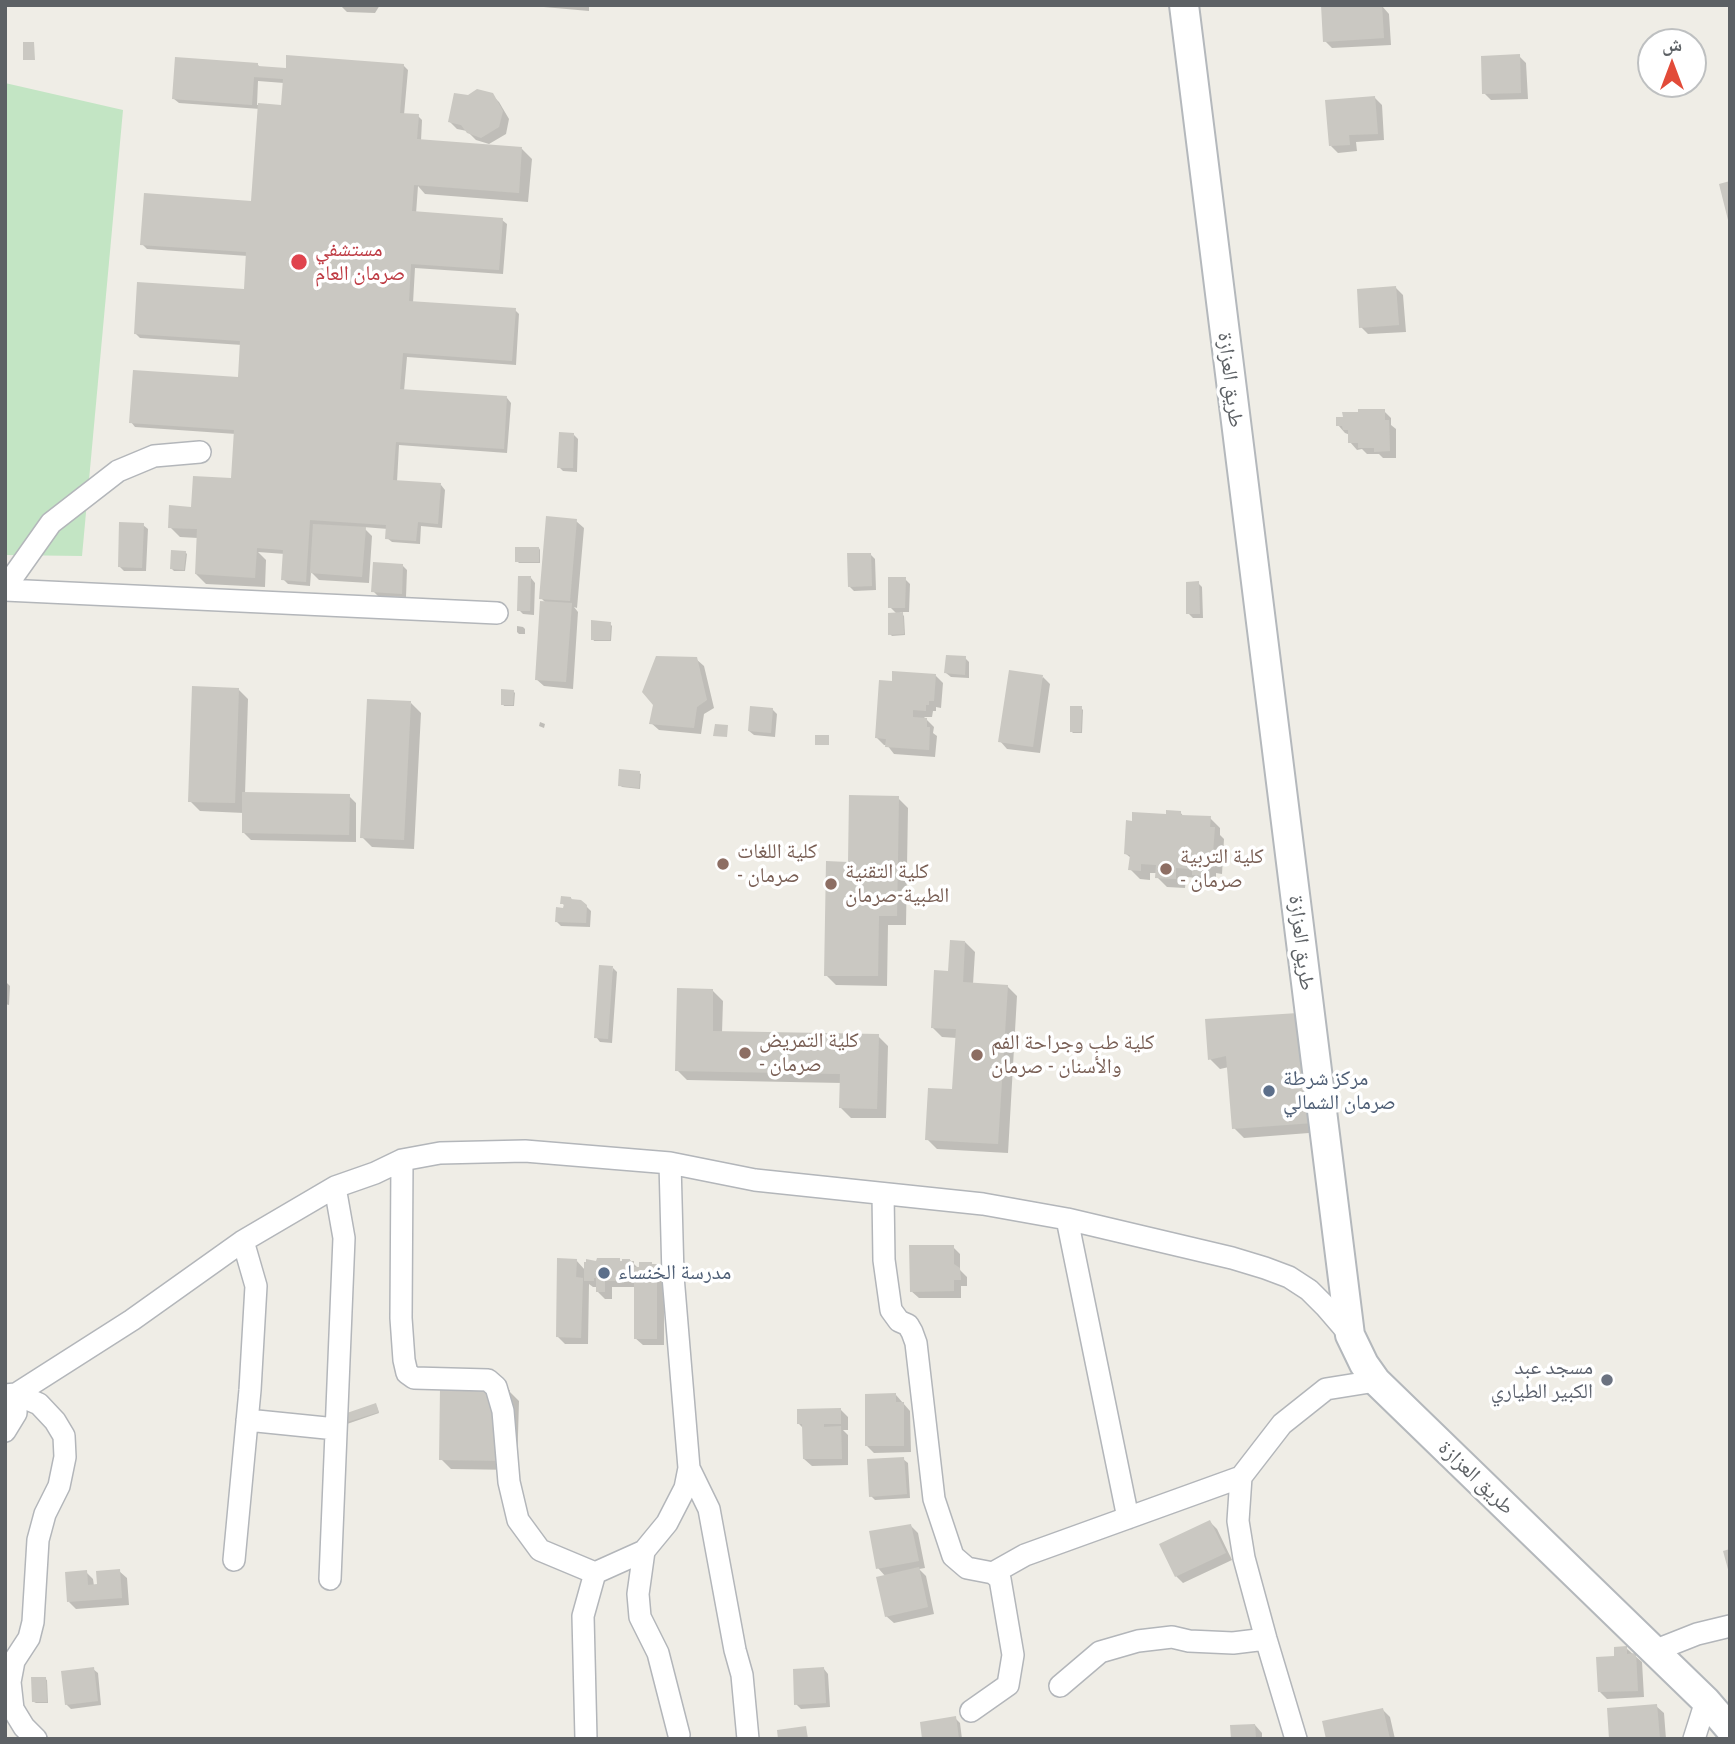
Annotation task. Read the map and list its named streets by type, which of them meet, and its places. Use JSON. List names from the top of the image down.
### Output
{
  "streets": {
    "street": ["طريق العزازة"]
  },
  "places": [
    "مستشفي صرمان العام",
    "كلية اللغات - صرمان",
    "كلية التربية - صرمان",
    "كلية التقنية الطبية-صرمان",
    "كلية التمريض - صرمان",
    "كلية طب وجراحة الفم والأسنان - صرمان",
    "مركز شرطة صرمان الشمالي",
    "مدرسة الخنساء",
    "مسجد عبد الكبير الطياري"
  ],
  "north": "top"
}
